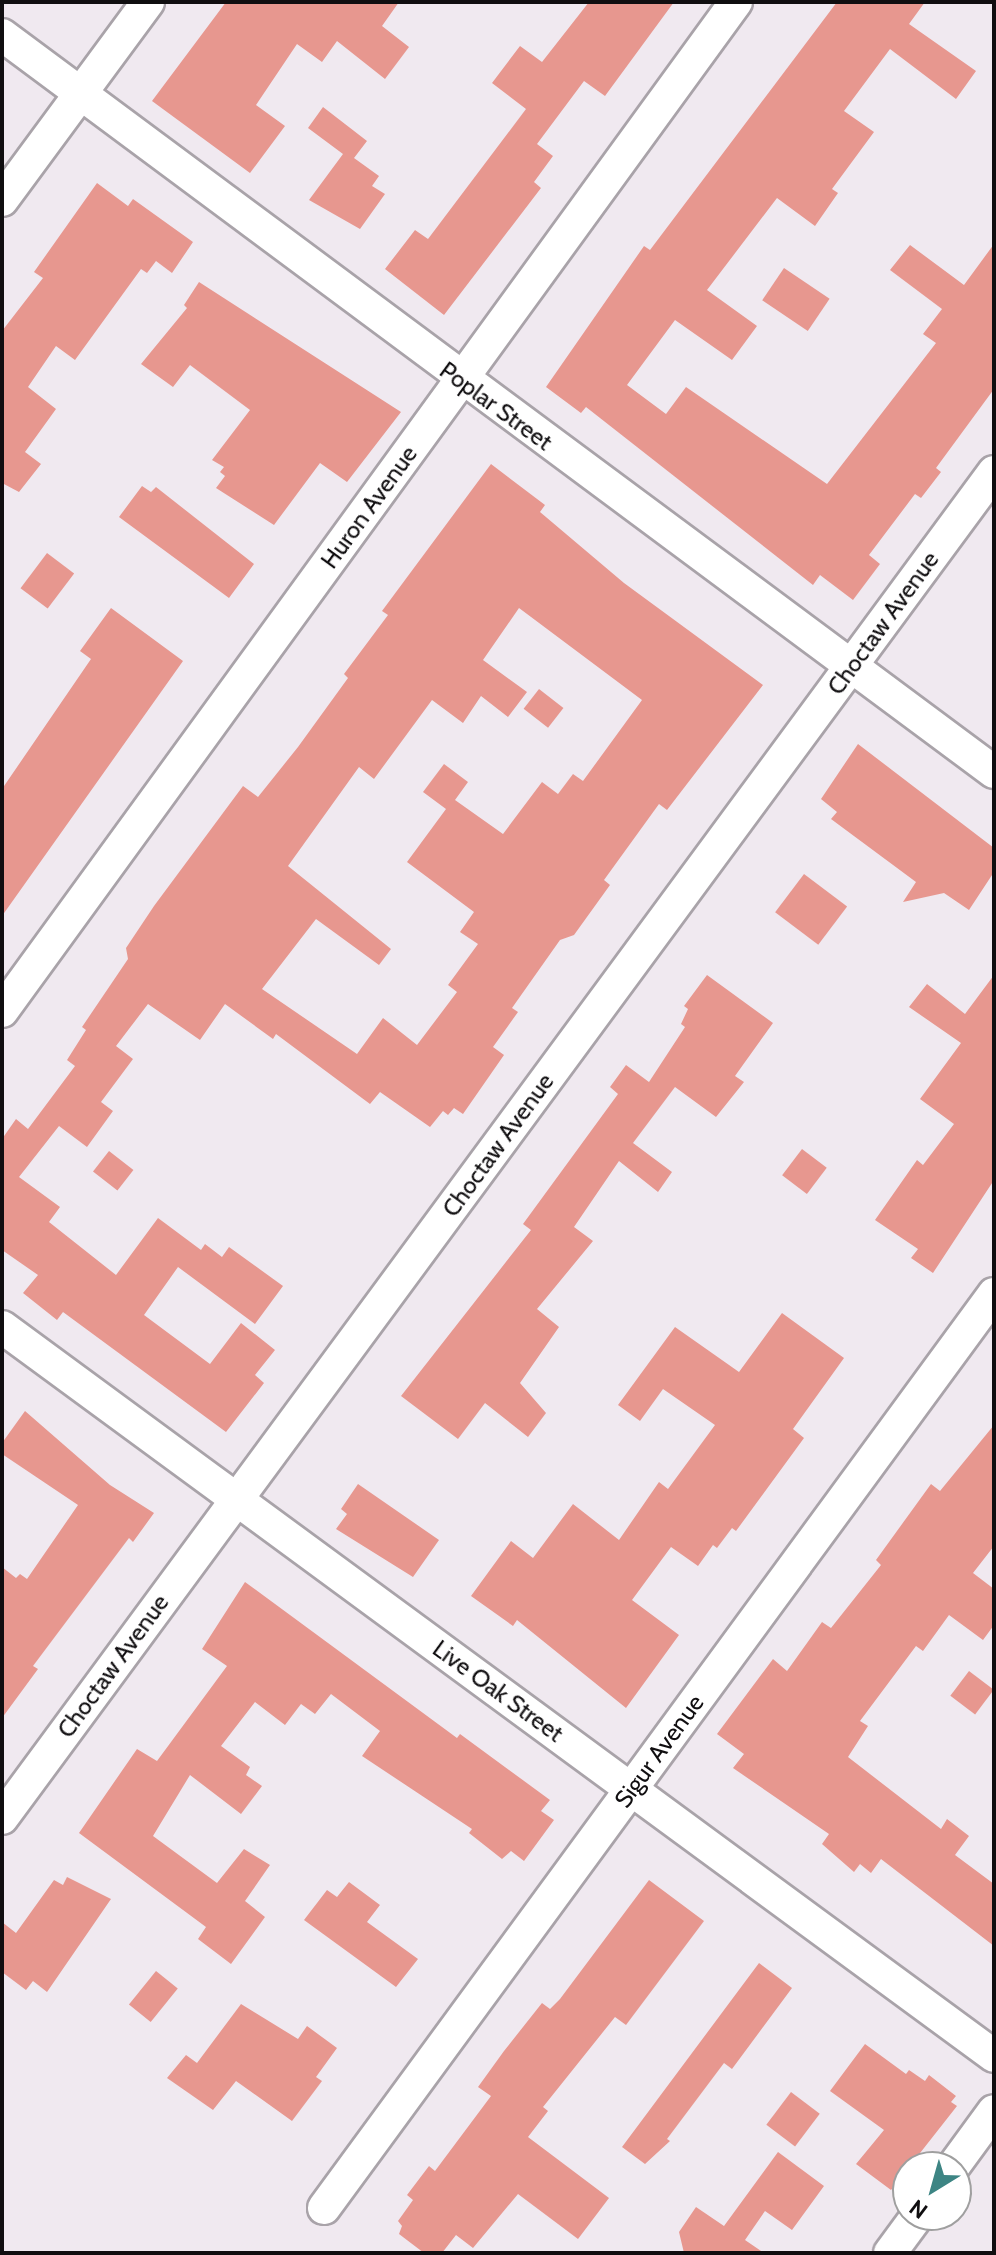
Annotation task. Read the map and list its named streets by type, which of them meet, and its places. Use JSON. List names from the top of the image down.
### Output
{
  "streets": {
    "street": [
      "Poplar Street",
      "Huron Avenue",
      "Choctaw Avenue",
      "Live Oak Street",
      "Sigur Avenue"
    ]
  },
  "crossings": [
    ["Poplar Street", "Huron Avenue"],
    ["Poplar Street", "Choctaw Avenue"],
    ["Choctaw Avenue", "Live Oak Street"],
    ["Live Oak Street", "Sigur Avenue"]
  ],
  "north": "bottom left"
}
